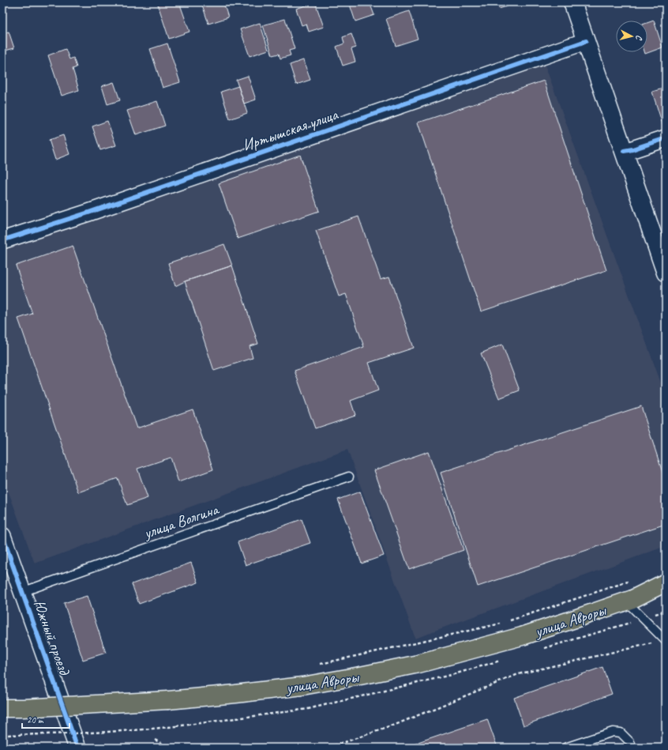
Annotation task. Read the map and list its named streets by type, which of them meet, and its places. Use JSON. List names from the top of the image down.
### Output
{
  "streets": {
    "main road": ["улица Авроры"],
    "street": ["Иртышская улица", "Южный проезд"],
    "lane": ["улица Волгина"]
  },
  "crossings": [
    ["улица Волгина", "Южный проезд"]
  ],
  "scale_bar": "20 m",
  "north": "right"
}
